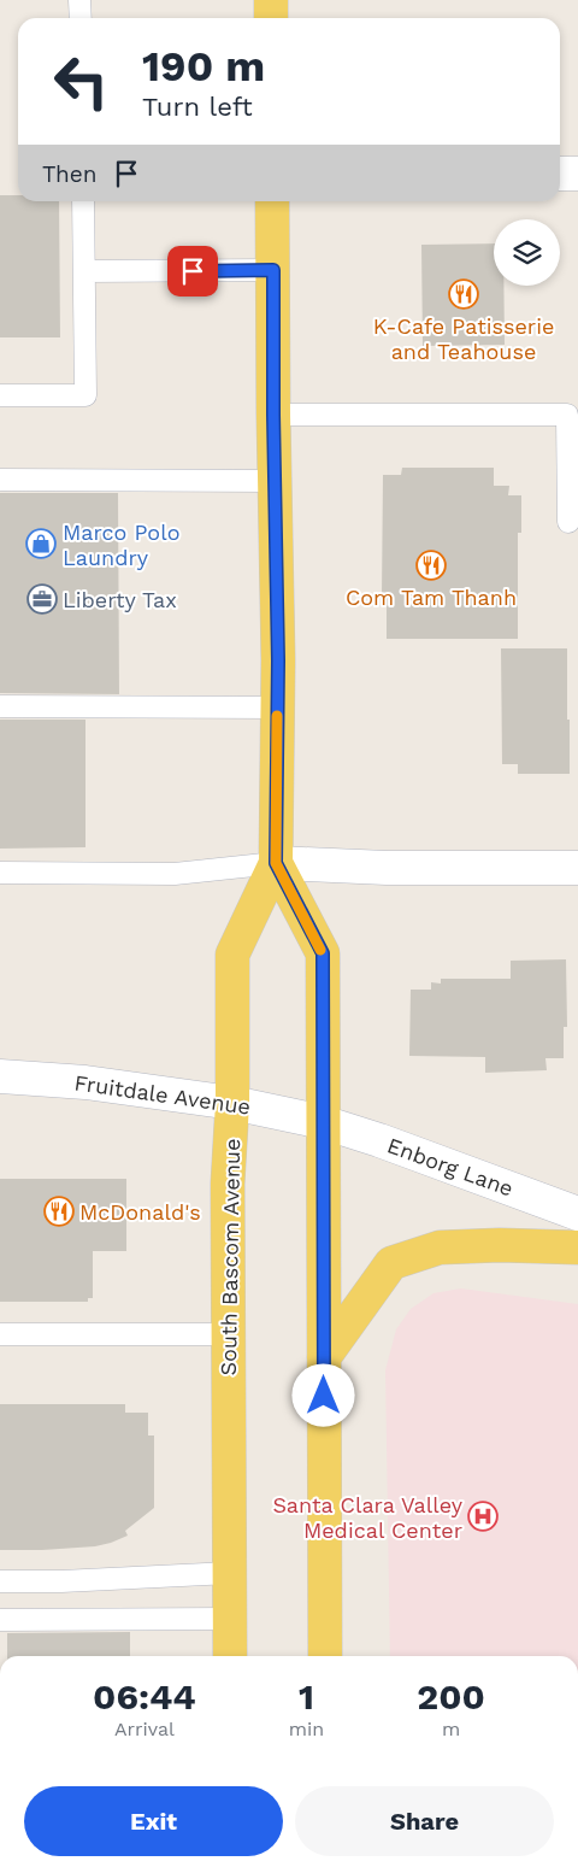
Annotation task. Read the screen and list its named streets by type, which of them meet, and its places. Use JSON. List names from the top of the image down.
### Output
{
  "streets": {
    "main road": ["South Bascom Avenue"],
    "street": ["Fruitdale Avenue", "Enborg Lane"]
  },
  "crossings": [
    ["Fruitdale Avenue", "Enborg Lane"],
    ["Fruitdale Avenue", "South Bascom Avenue"],
    ["Enborg Lane", "South Bascom Avenue"]
  ],
  "places": {
    "restaurant": ["K-Cafe Patisserie and Teahouse", "Com Tam Thanh", "McDonald's"],
    "shop": ["Marco Polo Laundry"],
    "office": ["Liberty Tax"],
    "hospital": ["Santa Clara Valley Medical Center"]
  },
  "page": {
    "turn": ["190 m", "Turn left"],
    "then": "Then",
    "eta": [
      "06:44",
      "Arrival",
      "1",
      "min",
      "200",
      "m"
    ],
    "buttons": ["Exit", "Share"]
  }
}
